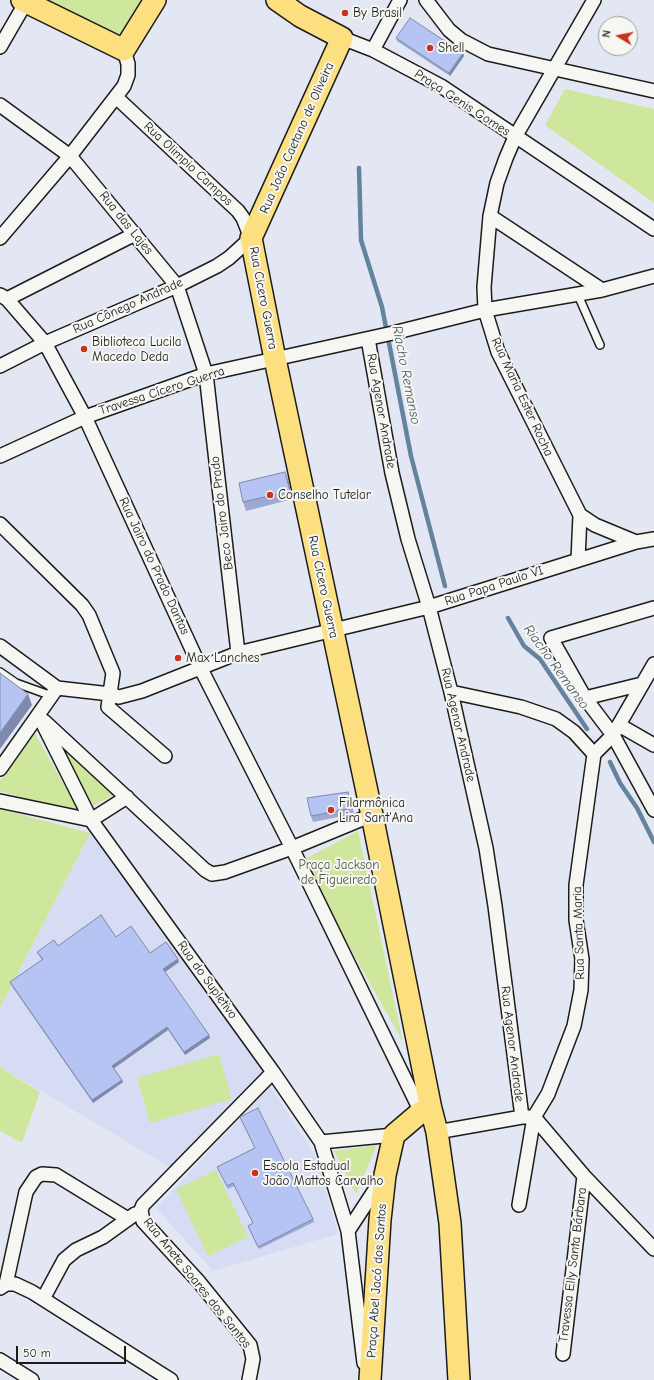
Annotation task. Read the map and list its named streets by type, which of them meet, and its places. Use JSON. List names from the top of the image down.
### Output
{
  "streets": {
    "main road": [
      "Rua João Caetano de Oliveira",
      "Rua Cicero Guerra",
      "Rua Cícero Guerra",
      "Praça Abel Jacó dos Santos"
    ],
    "street": [
      "Praça Genis Gomes",
      "Rua Olimpio Campos",
      "Rua das Lajes",
      "Rua Cônego Andrade",
      "Travessa Cícero Guerra",
      "Rua Maria Ester Rocha",
      "Rua Agenor Andrade",
      "Beco Jairo do Prado",
      "Rua Jairo do Prado Dantas",
      "Rua Papa Paulo VI",
      "Rua Santa Maria",
      "Rua do Supletivo",
      "Travessa Elly Santa Bárbara",
      "Rua Anete Soares dos Santos"
    ]
  },
  "crossings": [
    ["Praça Genis Gomes", "Rua João Caetano de Oliveira"],
    ["Praça Genis Gomes", "Rua Maria Ester Rocha"],
    ["Rua João Caetano de Oliveira", "Rua Olimpio Campos"],
    ["Rua João Caetano de Oliveira", "Rua Cicero Guerra"],
    ["Rua João Caetano de Oliveira", "Rua Cônego Andrade"],
    ["Rua Olimpio Campos", "Rua Cicero Guerra"],
    ["Rua Olimpio Campos", "Rua Cônego Andrade"],
    ["Rua das Lajes", "Rua Cônego Andrade"],
    ["Rua das Lajes", "Travessa Cícero Guerra"],
    ["Rua das Lajes", "Beco Jairo do Prado"],
    ["Rua Cicero Guerra", "Rua Cônego Andrade"],
    ["Rua Cicero Guerra", "Travessa Cícero Guerra"],
    ["Rua Cicero Guerra", "Rua Cícero Guerra"],
    ["Rua Cônego Andrade", "Rua Jairo do Prado Dantas"],
    ["Travessa Cícero Guerra", "Rua Maria Ester Rocha"],
    ["Travessa Cícero Guerra", "Rua Agenor Andrade"],
    ["Travessa Cícero Guerra", "Beco Jairo do Prado"],
    ["Travessa Cícero Guerra", "Rua Jairo do Prado Dantas"],
    ["Travessa Cícero Guerra", "Rua Cícero Guerra"],
    ["Rua Maria Ester Rocha", "Rua Papa Paulo VI"],
    ["Rua Agenor Andrade", "Rua Papa Paulo VI"],
    ["Rua Agenor Andrade", "Rua Santa Maria"],
    ["Beco Jairo do Prado", "Rua Papa Paulo VI"],
    ["Rua Jairo do Prado Dantas", "Rua Papa Paulo VI"],
    ["Rua Papa Paulo VI", "Rua Cícero Guerra"],
    ["Rua do Supletivo", "Praça Abel Jacó dos Santos"]
  ],
  "water": ["Riacho Remanso"],
  "parks": ["Praça Jackson de Figueiredo"],
  "places": [
    "By Brasil",
    "Shell",
    "Biblioteca Lucila Macedo Deda",
    "Conselho Tutelar",
    "Max Lanches",
    "Filarmônica Lira Sant'Ana",
    "Escola Estadual João Mattos Carvalho"
  ],
  "scale_bar": "50 m",
  "north": "left"
}
